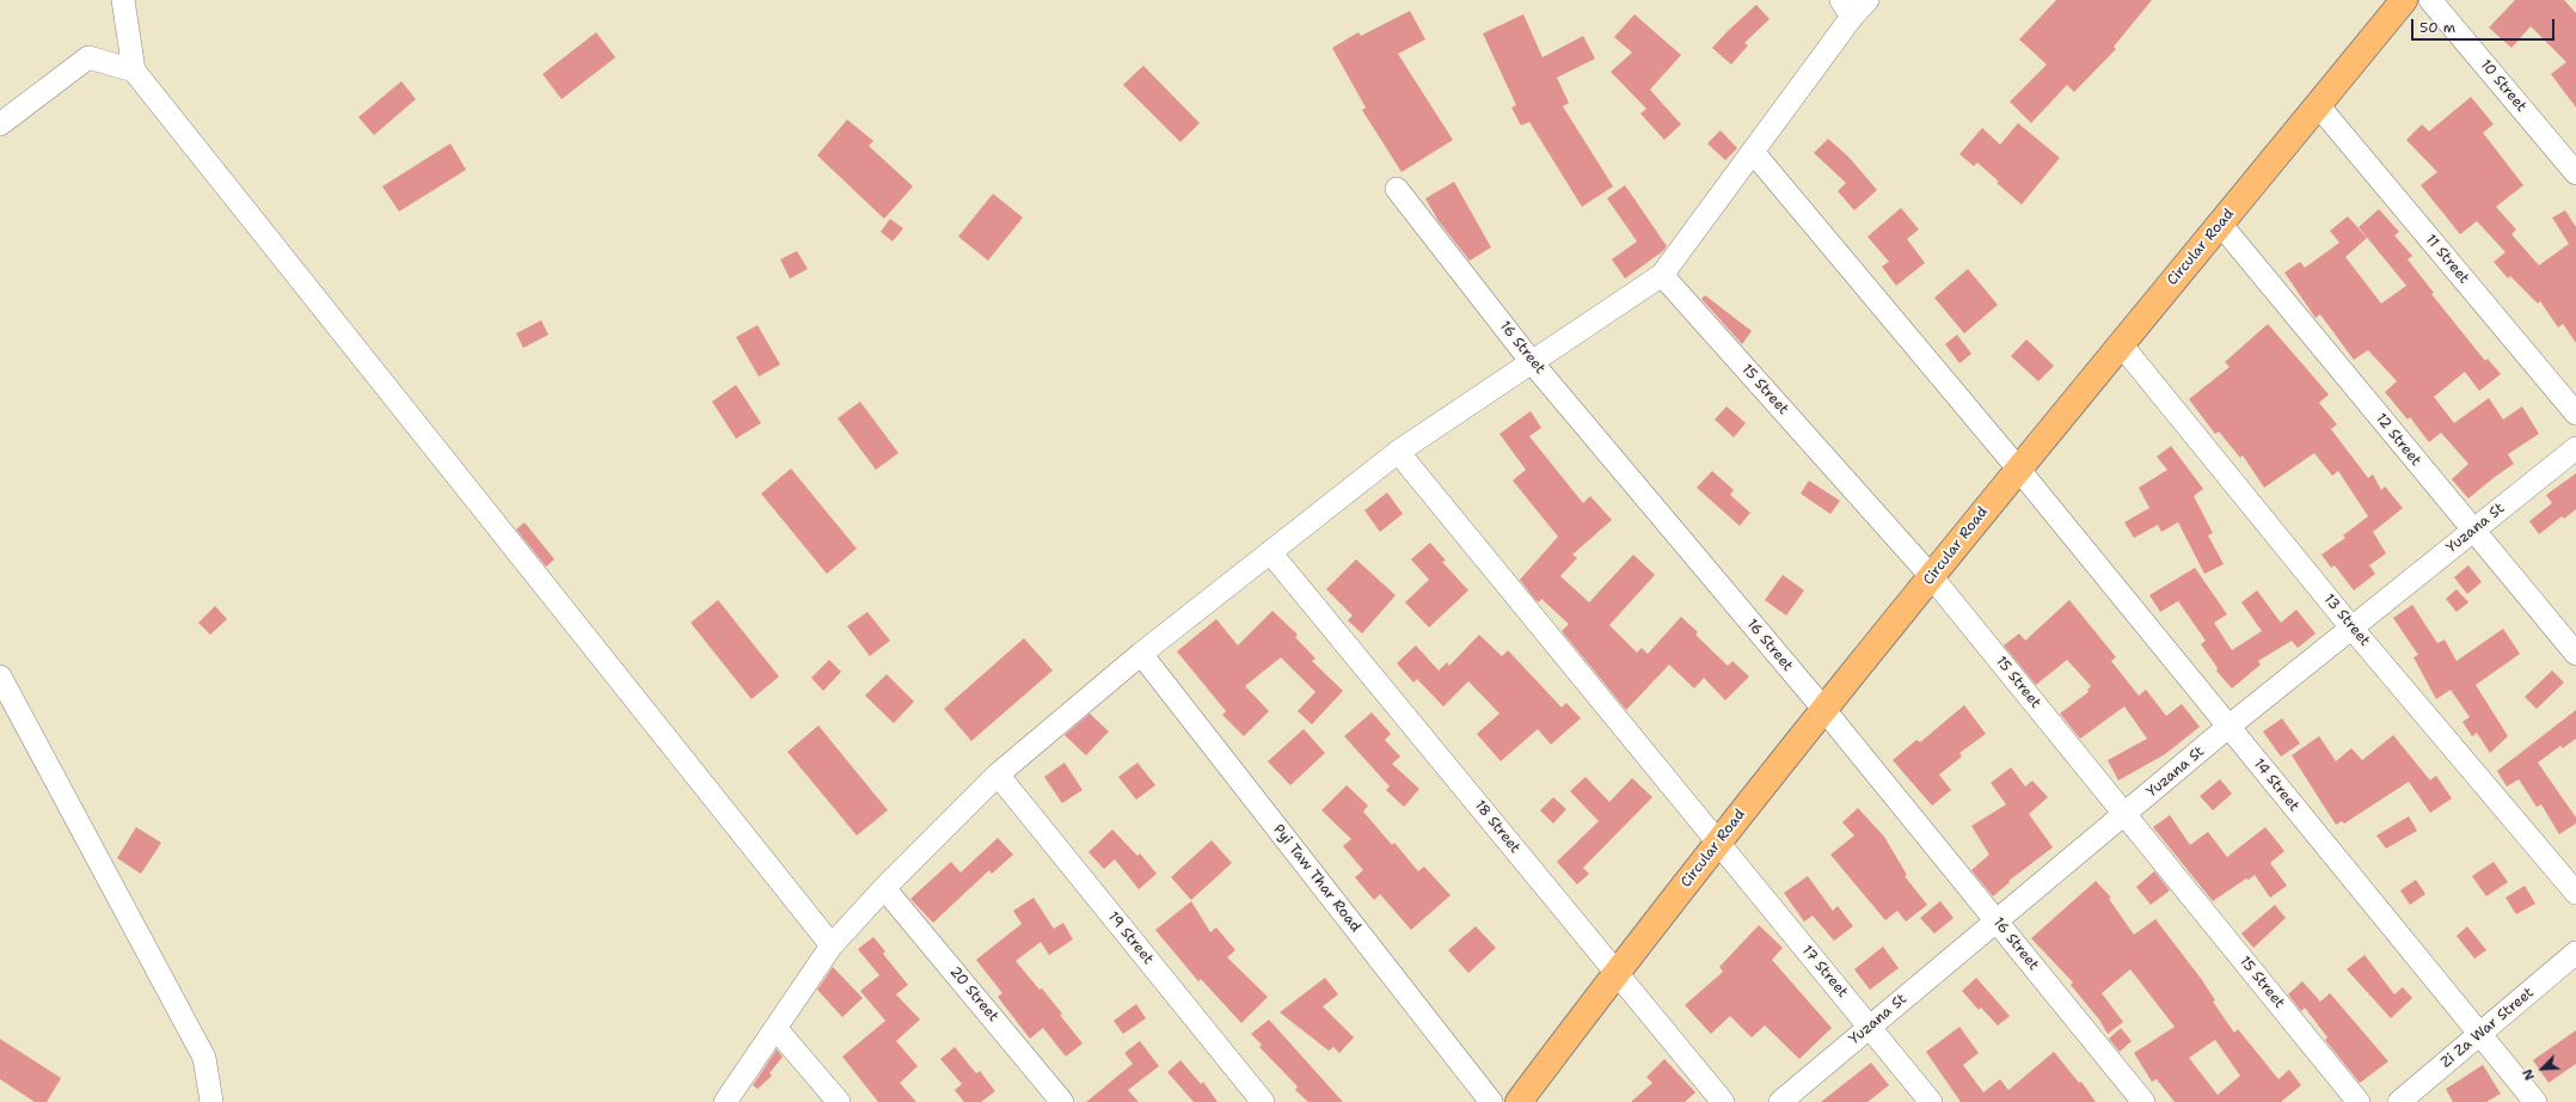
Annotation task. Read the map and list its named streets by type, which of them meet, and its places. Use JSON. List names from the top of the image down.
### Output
{
  "streets": {
    "main road": ["Circular Road"],
    "street": [
      "10 Street",
      "11 Street",
      "16 Street",
      "15 Street",
      "12 Street",
      "Yuzana St",
      "13 Street",
      "14 Street",
      "18 Street",
      "Pyi Taw Thar Road",
      "19 Street",
      "17 Street",
      "20 Street",
      "Zi Za War Street"
    ]
  },
  "crossings": [
    ["Circular Road", "11 Street"],
    ["Circular Road", "16 Street"],
    ["Circular Road", "15 Street"],
    ["Circular Road", "12 Street"],
    ["Circular Road", "13 Street"],
    ["Circular Road", "14 Street"],
    ["Circular Road", "18 Street"],
    ["Circular Road", "17 Street"],
    ["16 Street", "Yuzana St"],
    ["15 Street", "Yuzana St"],
    ["12 Street", "Yuzana St"],
    ["Yuzana St", "13 Street"],
    ["Yuzana St", "14 Street"],
    ["Yuzana St", "17 Street"],
    ["14 Street", "Zi Za War Street"]
  ],
  "scale_bar": "50 m",
  "north": "bottom left"
}
